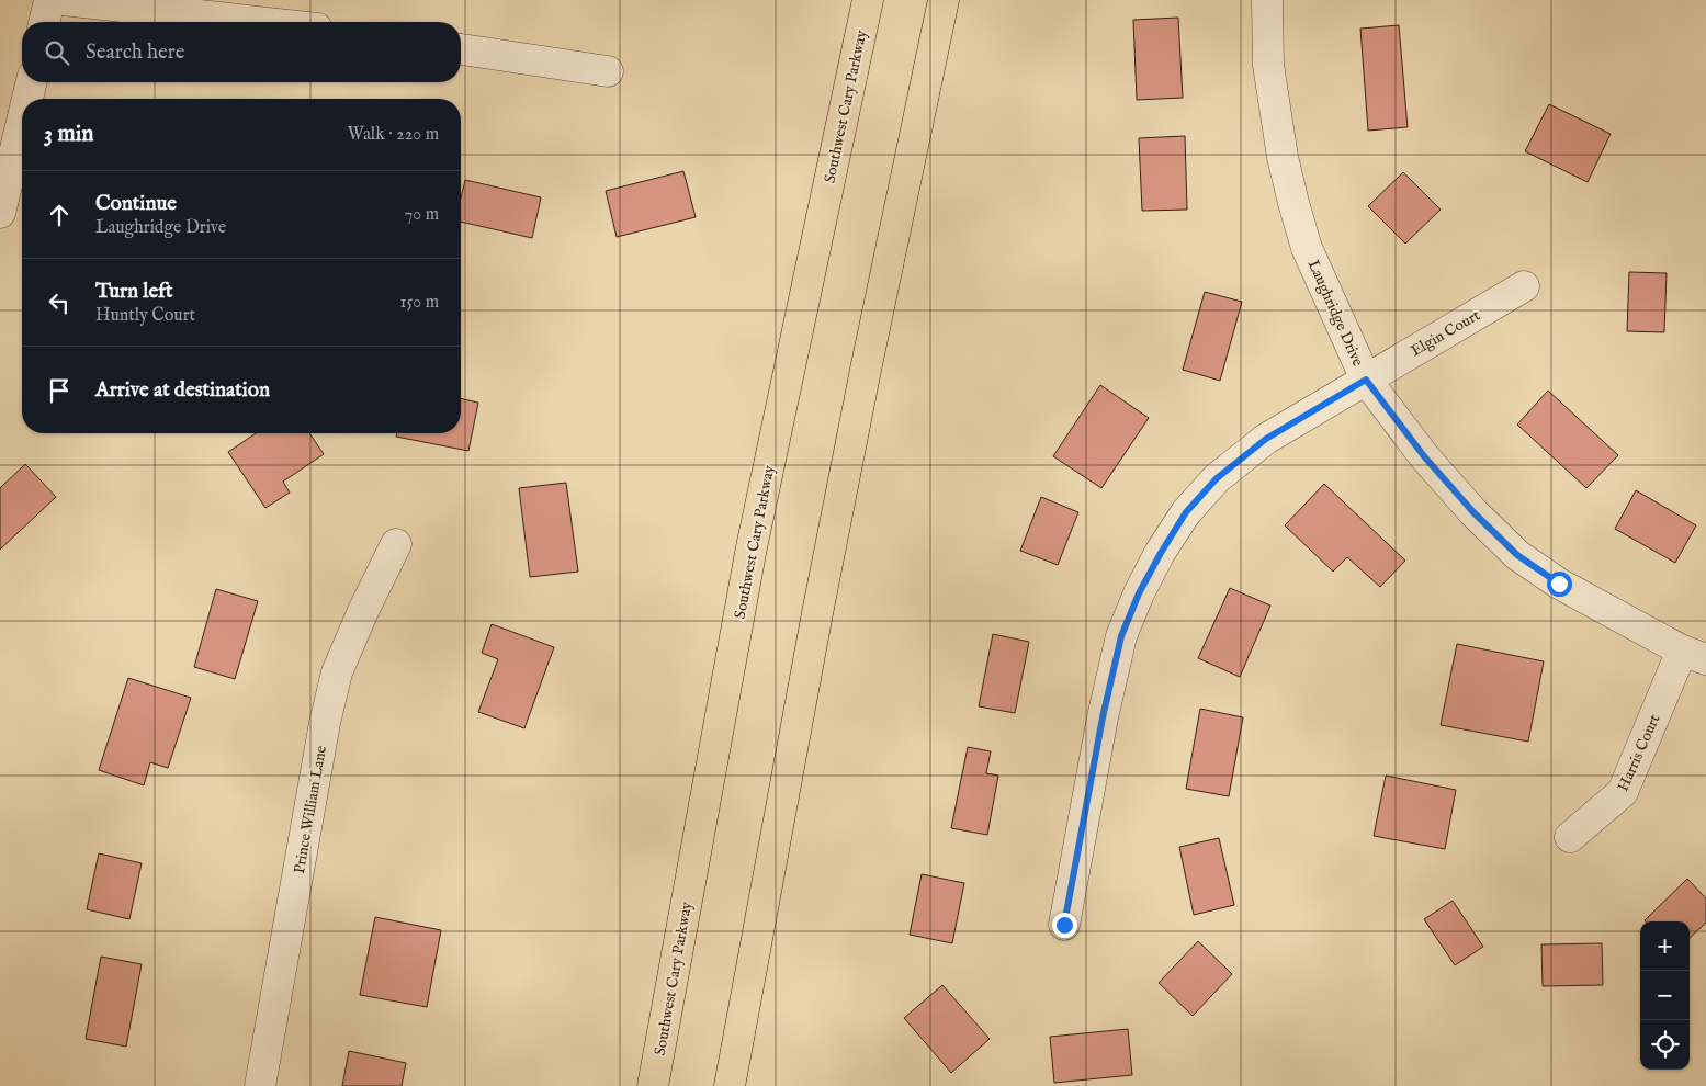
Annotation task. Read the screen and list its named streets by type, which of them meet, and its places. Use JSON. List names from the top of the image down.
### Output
{
  "streets": {
    "main road": ["Southwest Cary Parkway"],
    "street": [
      "Laughridge Drive",
      "Elgin Court",
      "Harris Court",
      "Prince William Lane"
    ]
  },
  "crossings": [
    ["Laughridge Drive", "Elgin Court"],
    ["Laughridge Drive", "Harris Court"]
  ],
  "page": {
    "search": "Search here",
    "heading": ["3 min", "Walk · 220 m"],
    "list": [
      ["Continue", "Laughridge Drive", "70 m"],
      ["Turn left", "Huntly Court", "150 m"],
      "Arrive at destination"
    ],
    "map_buttons": ["+", "−"]
  }
}
